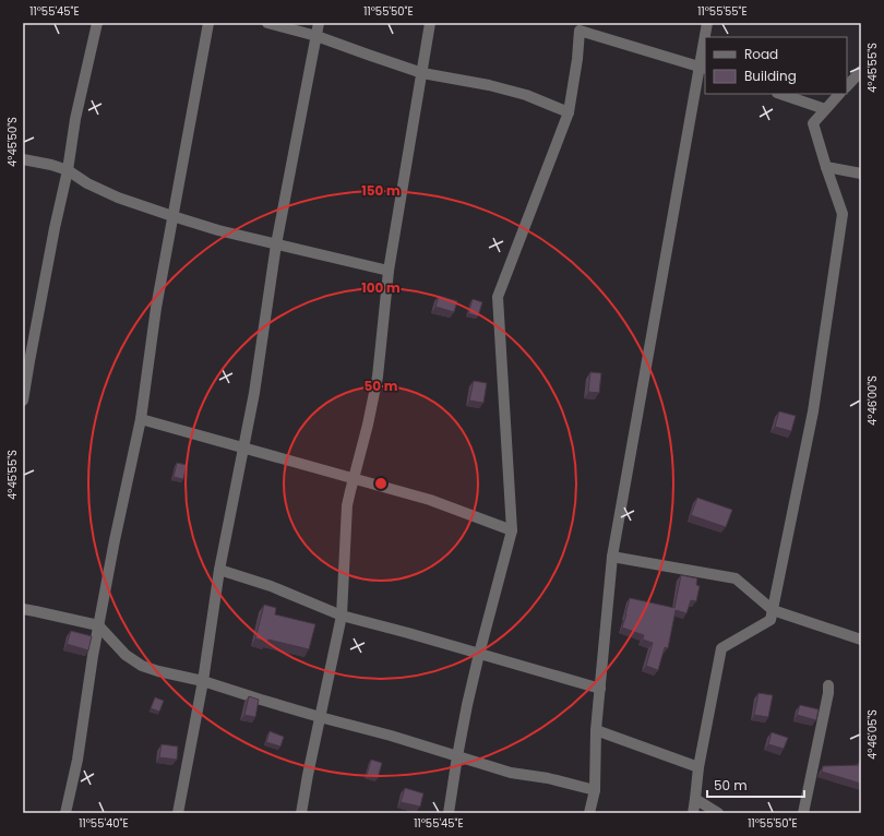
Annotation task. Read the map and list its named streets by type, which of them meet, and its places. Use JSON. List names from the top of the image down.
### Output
{
  "legend": ["Road", "Building"],
  "scale_bar": "50 m",
  "coordinates": [
    "11°55'45\"E",
    "11°55'50\"E",
    "11°55'55\"E",
    "4°45'55\"S",
    "4°45'50\"S",
    "4°46'00\"S",
    "4°46'05\"S",
    "11°55'40\"E"
  ],
  "rings": ["150 m", "100 m", "50 m"]
}
